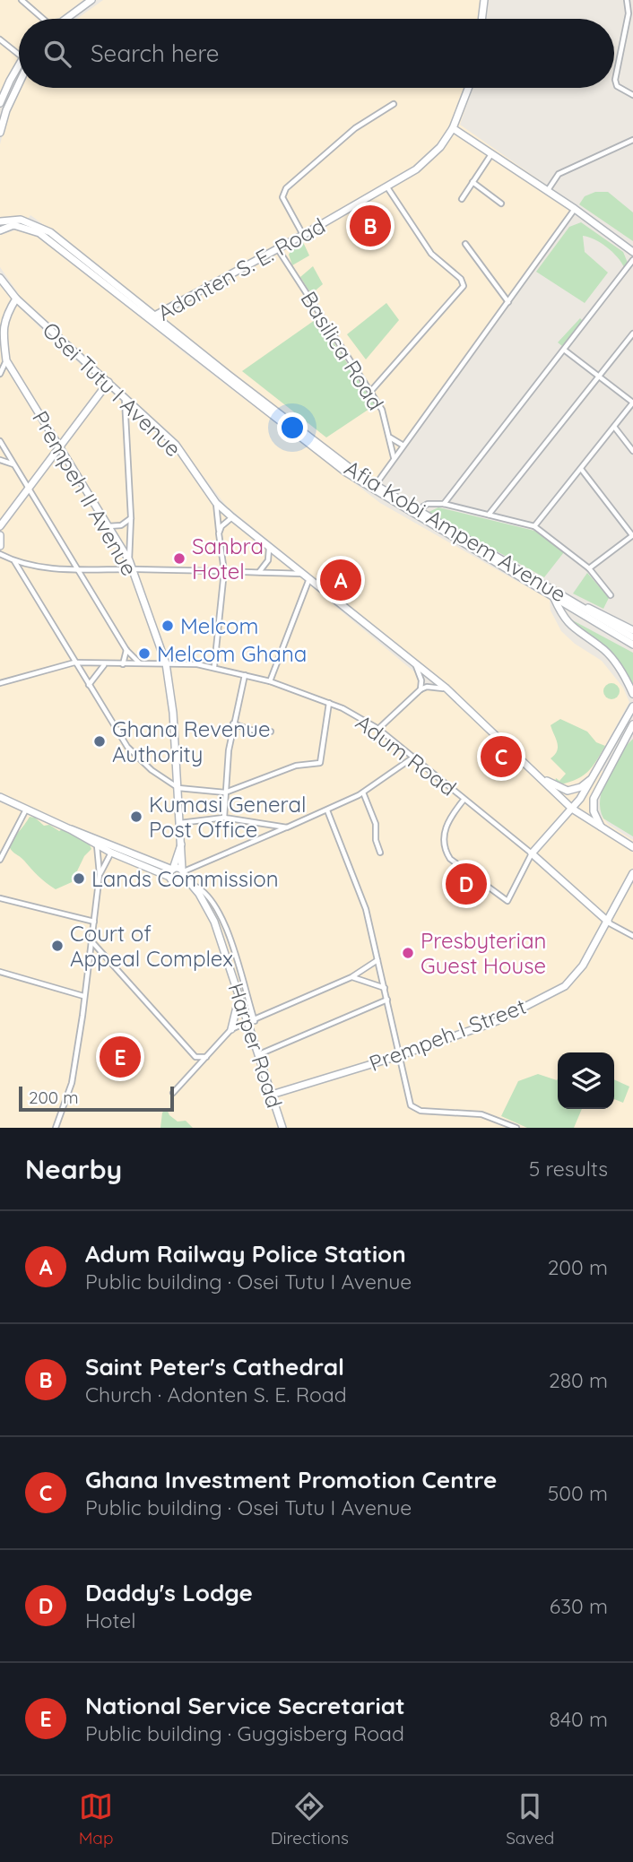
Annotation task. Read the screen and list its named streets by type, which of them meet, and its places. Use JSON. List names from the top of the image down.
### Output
{
  "streets": {
    "street": [
      "Adonten S. E. Road",
      "Basilica Road",
      "Osei Tutu I Avenue",
      "Prempeh II Avenue",
      "Afia Kobi Ampem Avenue",
      "Adum Road",
      "Prempeh I Street",
      "Harper Road"
    ]
  },
  "crossings": [
    ["Adonten S. E. Road", "Basilica Road"],
    ["Adonten S. E. Road", "Afia Kobi Ampem Avenue"],
    ["Osei Tutu I Avenue", "Prempeh II Avenue"],
    ["Prempeh II Avenue", "Adum Road"],
    ["Prempeh II Avenue", "Harper Road"],
    ["Adum Road", "Prempeh I Street"],
    ["Prempeh I Street", "Harper Road"]
  ],
  "places": [
    "Sanbra Hotel",
    "Melcom",
    "Melcom Ghana",
    "Ghana Revenue Authority",
    "Kumasi General Post Office",
    "Lands Commission",
    "Court of Appeal Complex",
    "Presbyterian Guest House"
  ],
  "scale_bar": "200 m",
  "page": {
    "search": "Search here",
    "pins": [
      "B",
      "A",
      "C",
      "D",
      "E"
    ],
    "scale": "200 m",
    "heading": ["Nearby", "5 results"],
    "list": [
      {
        "mark": "A",
        "name": "Adum Railway Police Station",
        "note": "Public building · Osei Tutu I Avenue",
        "value": "200 m"
      },
      {
        "mark": "B",
        "name": "Saint Peter's Cathedral",
        "note": "Church · Adonten S. E. Road",
        "value": "280 m"
      },
      {
        "mark": "C",
        "name": "Ghana Investment Promotion Centre",
        "note": "Public building · Osei Tutu I Avenue",
        "value": "500 m"
      },
      {
        "mark": "D",
        "name": "Daddy's Lodge",
        "note": "Hotel",
        "value": "630 m"
      },
      {
        "mark": "E",
        "name": "National Service Secretariat",
        "note": "Public building · Guggisberg Road",
        "value": "840 m"
      }
    ],
    "nav": ["Map", "Directions", "Saved"]
  }
}
